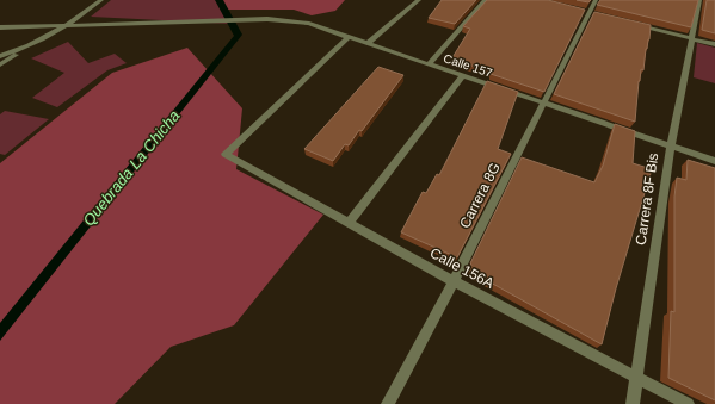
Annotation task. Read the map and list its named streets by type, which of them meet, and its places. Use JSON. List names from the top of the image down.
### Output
{
  "streets": {
    "street": [
      "Calle 157",
      "Carrera 8G",
      "Carrera 8F Bis",
      "Calle 156A"
    ]
  },
  "crossings": [
    ["Calle 157", "Carrera 8G"],
    ["Calle 157", "Carrera 8F Bis"],
    ["Calle 157", "Calle 156A"],
    ["Carrera 8G", "Calle 156A"],
    ["Carrera 8F Bis", "Calle 156A"]
  ],
  "water": ["Quebrada La Chicha"]
}
